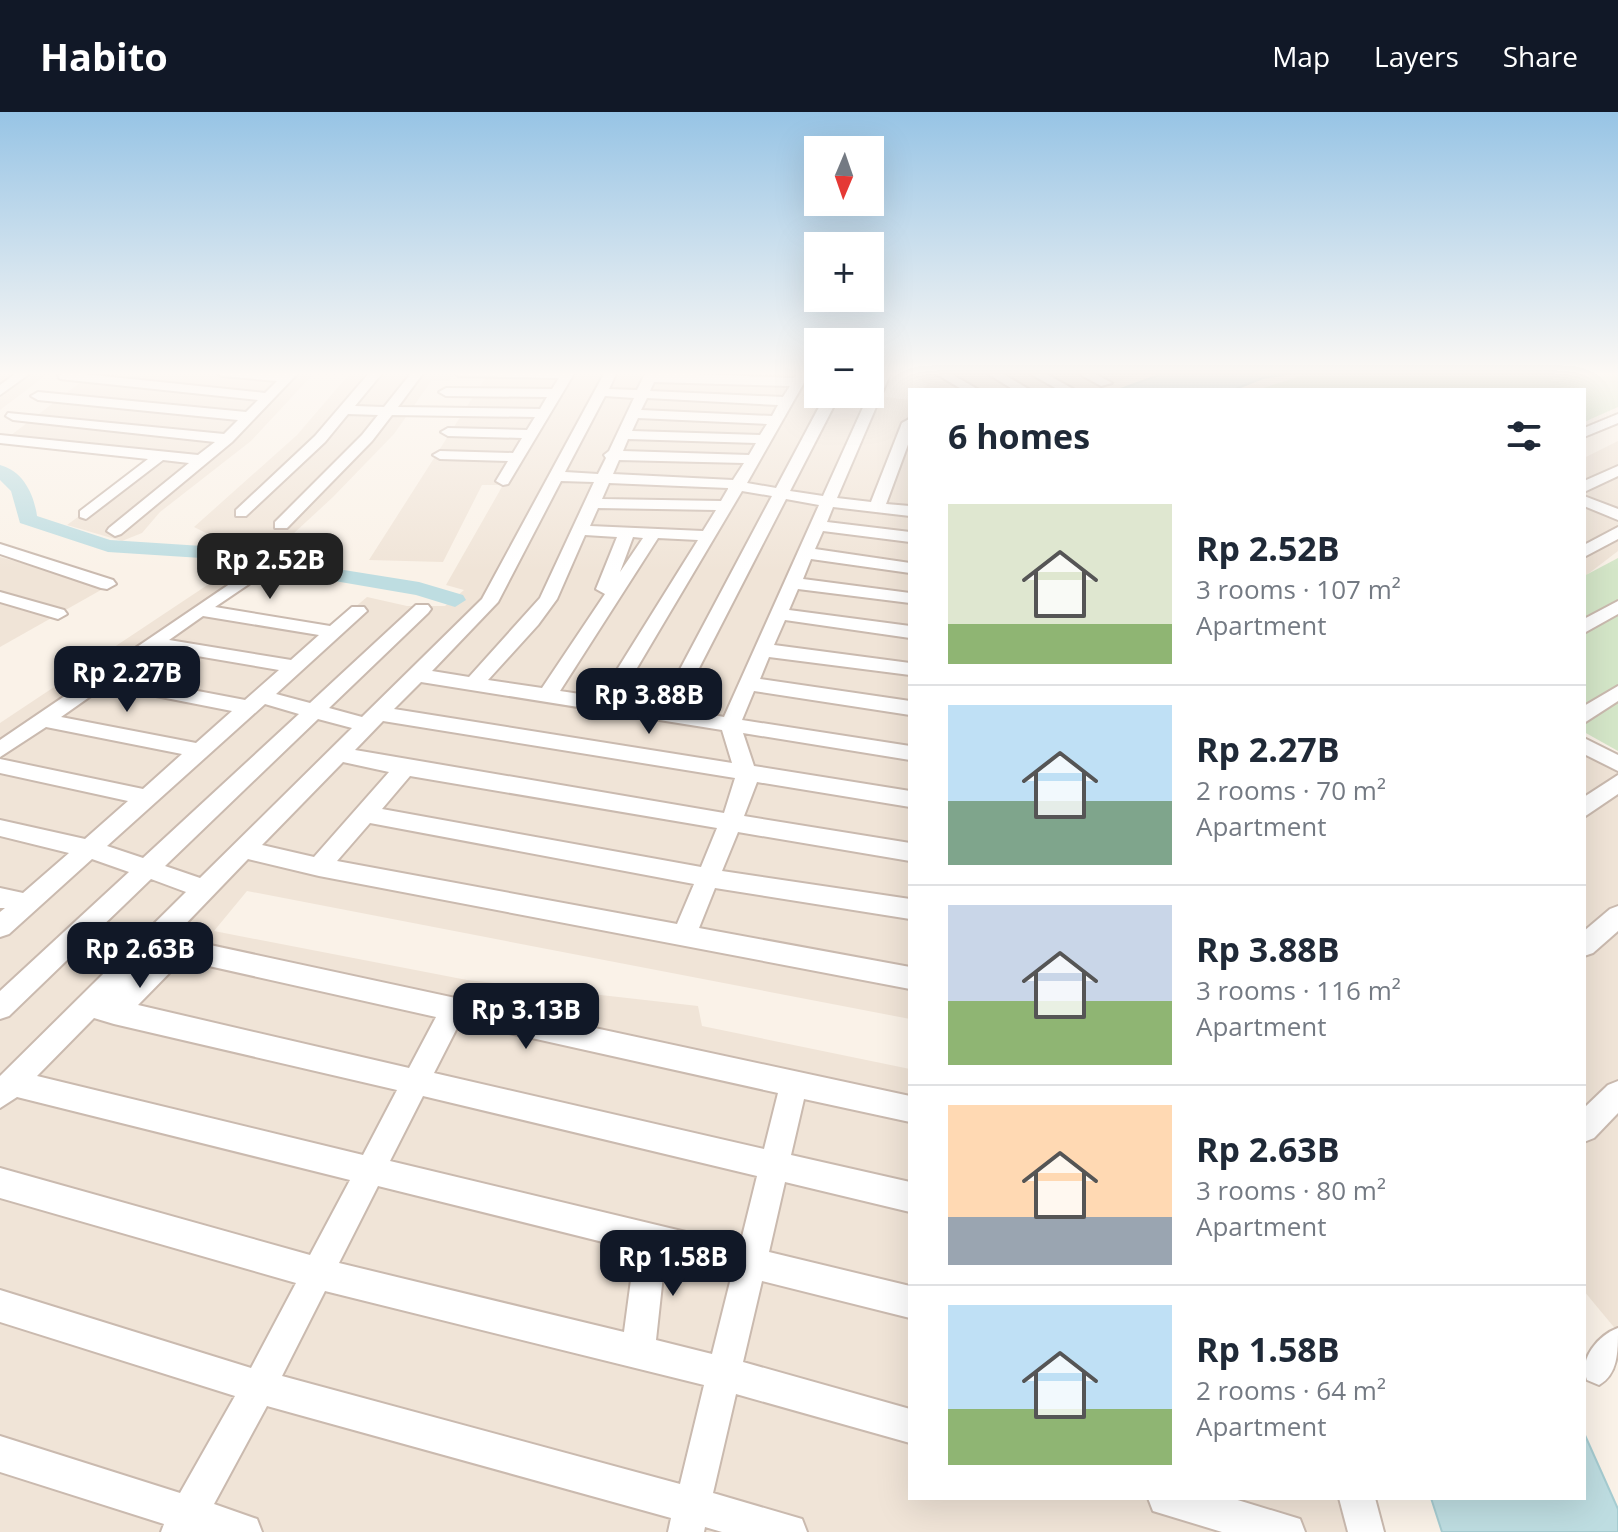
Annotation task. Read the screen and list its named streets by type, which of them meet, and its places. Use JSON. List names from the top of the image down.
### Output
{
  "north": "bottom",
  "page": {
    "header": "Habito",
    "nav": ["Map", "Layers", "Share"],
    "map_buttons": ["+", "−"],
    "heading": "6 homes",
    "list": [
      {
        "name": "Rp 2.52B",
        "note": "3 rooms · 107 m² · Apartment"
      },
      {
        "name": "Rp 2.27B",
        "note": "2 rooms · 70 m² · Apartment"
      },
      {
        "name": "Rp 3.88B",
        "note": "3 rooms · 116 m² · Apartment"
      },
      {
        "name": "Rp 2.63B",
        "note": "3 rooms · 80 m² · Apartment"
      },
      {
        "name": "Rp 1.58B",
        "note": "2 rooms · 64 m² · Apartment"
      }
    ],
    "price": [
      "Rp 2.52B",
      "Rp 2.27B",
      "Rp 3.88B",
      "Rp 2.63B",
      "Rp 3.13B",
      "Rp 1.58B"
    ]
  }
}
